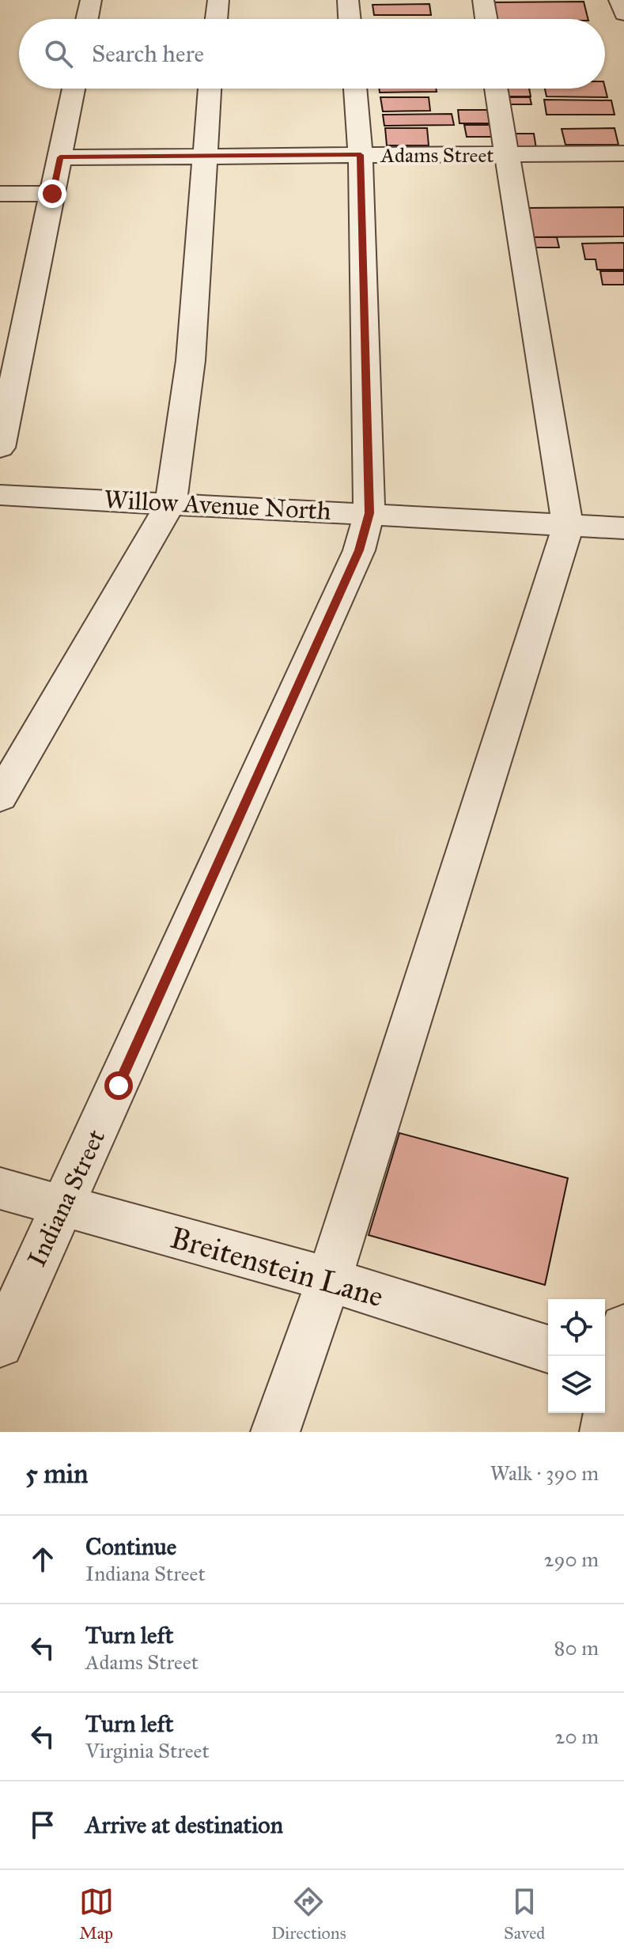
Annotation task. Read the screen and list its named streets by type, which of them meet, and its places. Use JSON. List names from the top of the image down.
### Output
{
  "streets": {
    "street": [
      "Adams Street",
      "Willow Avenue North",
      "Indiana Street",
      "Breitenstein Lane"
    ]
  },
  "crossings": [
    ["Adams Street", "Indiana Street"],
    ["Willow Avenue North", "Indiana Street"],
    ["Indiana Street", "Breitenstein Lane"]
  ],
  "page": {
    "search": "Search here",
    "heading": ["5 min", "Walk · 390 m"],
    "list": [
      ["Continue", "Indiana Street", "290 m"],
      ["Turn left", "Adams Street", "80 m"],
      ["Turn left", "Virginia Street", "20 m"],
      "Arrive at destination"
    ],
    "nav": ["Map", "Directions", "Saved"]
  }
}
